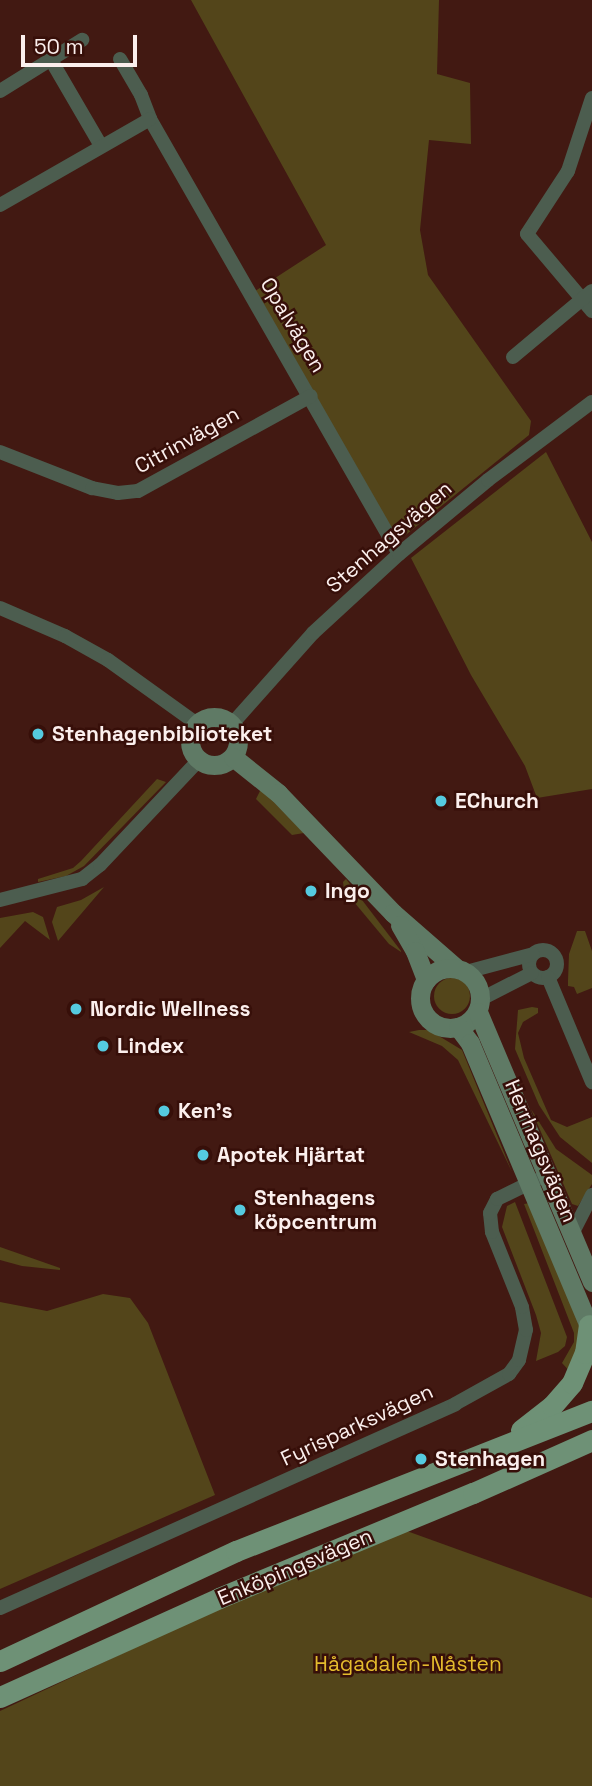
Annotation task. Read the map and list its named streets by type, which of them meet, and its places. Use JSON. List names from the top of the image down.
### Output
{
  "streets": {
    "main road": ["Enköpingsvägen"],
    "street": [
      "Opalvägen",
      "Citrinvägen",
      "Stenhagsvägen",
      "Herrhagsvägen",
      "Fyrisparksvägen"
    ]
  },
  "crossings": [
    ["Opalvägen", "Citrinvägen"],
    ["Opalvägen", "Stenhagsvägen"],
    ["Herrhagsvägen", "Fyrisparksvägen"]
  ],
  "parks": ["Hågadalen-Nåsten"],
  "places": [
    "Stenhagenbiblioteket",
    "EChurch",
    "Ingo",
    "Nordic Wellness",
    "Lindex",
    "Ken's",
    "Apotek Hjärtat",
    "Stenhagens köpcentrum",
    "Stenhagen"
  ],
  "scale_bar": "50 m"
}
